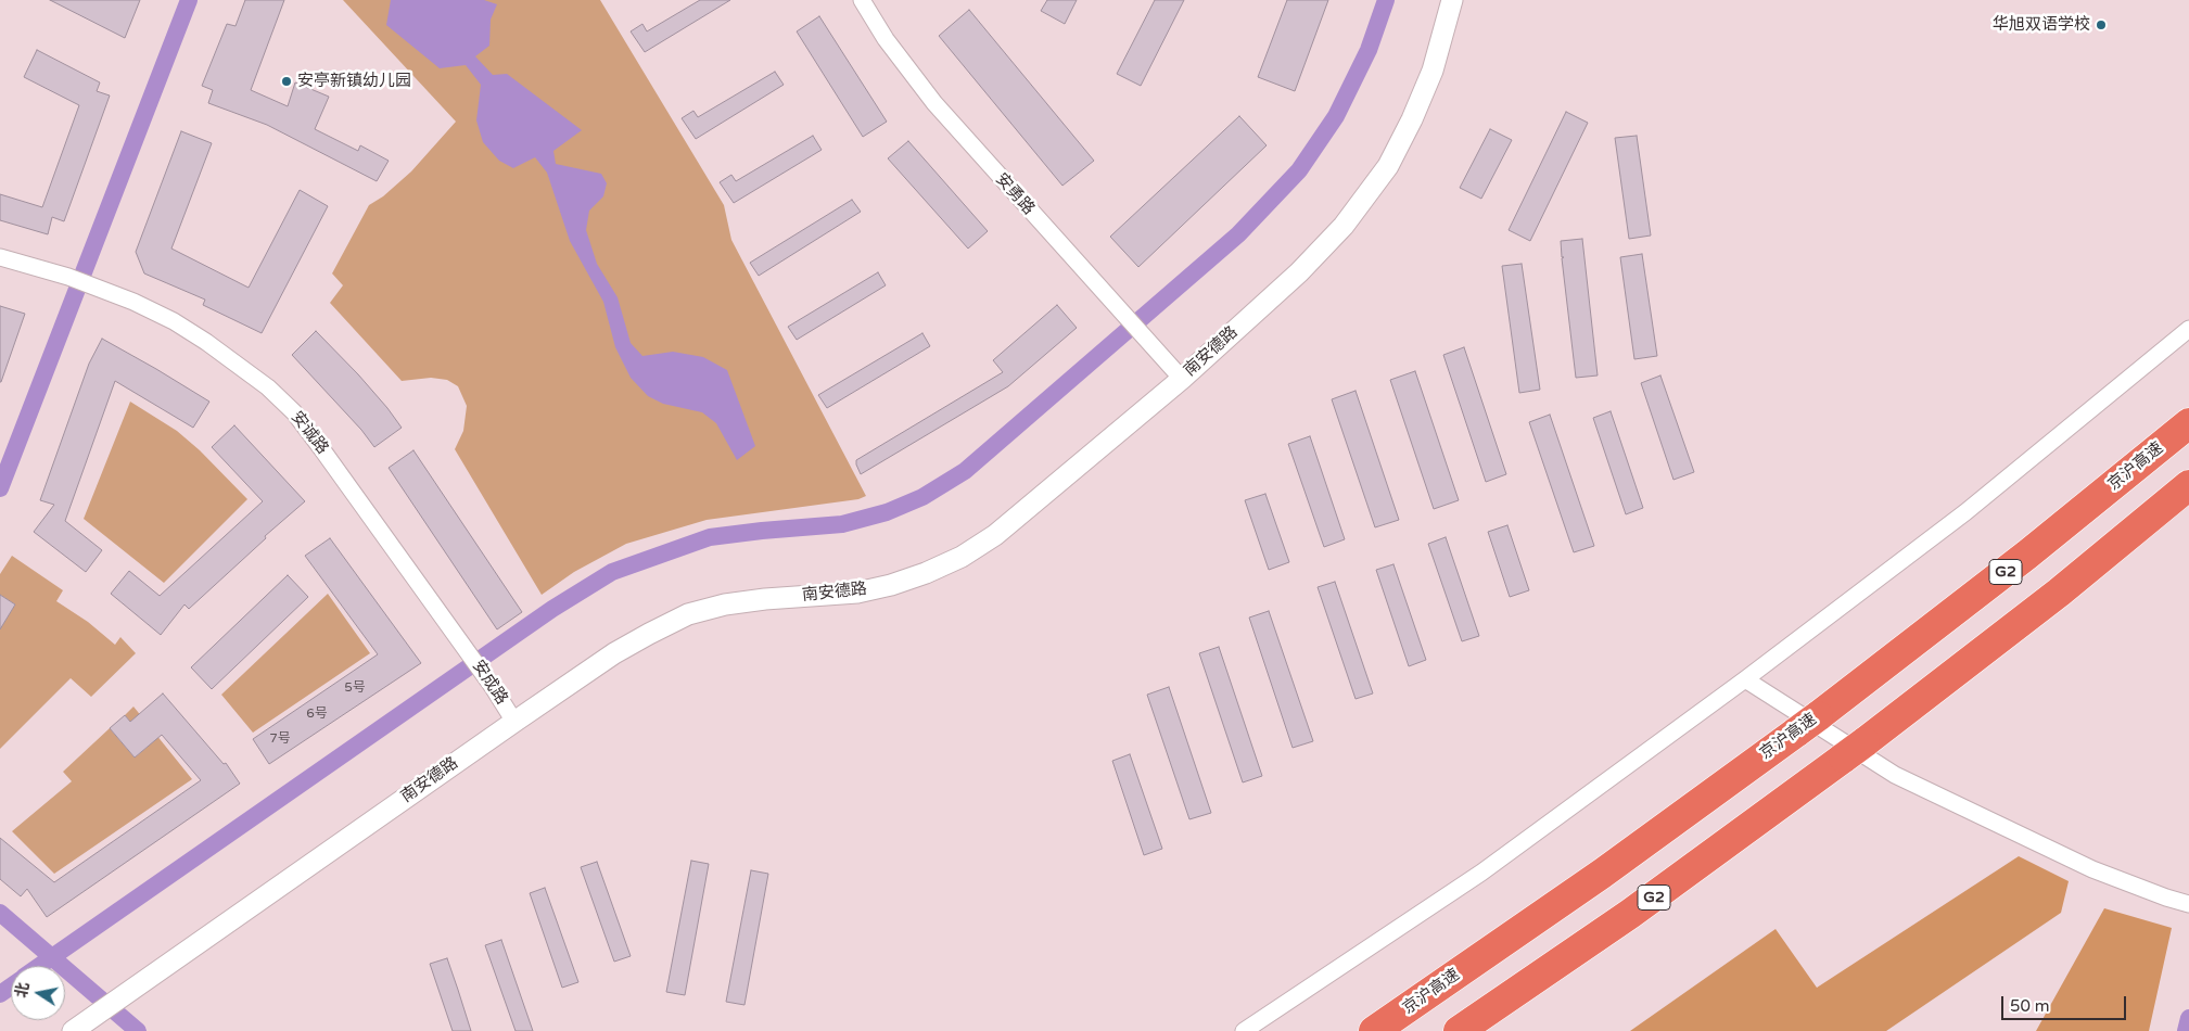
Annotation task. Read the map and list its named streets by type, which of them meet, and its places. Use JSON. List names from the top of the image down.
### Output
{
  "streets": {
    "highway": ["京沪高速", "G2"],
    "street": [
      "安勇路",
      "南安德路",
      "安诚路",
      "安成路"
    ]
  },
  "crossings": [
    ["安勇路", "南安德路"],
    ["南安德路", "安成路"],
    ["安诚路", "安成路"]
  ],
  "places": ["华旭双语学校", "安亭新镇幼儿园"],
  "house_numbers": ["5号", "6号", "7号"],
  "scale_bar": "50 m",
  "north": "left"
}
